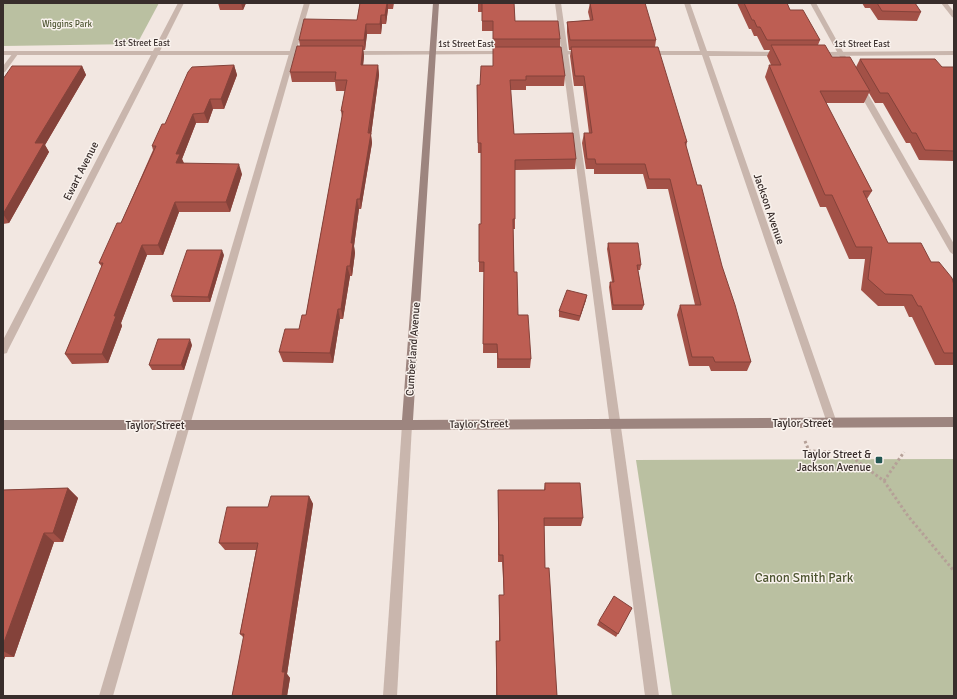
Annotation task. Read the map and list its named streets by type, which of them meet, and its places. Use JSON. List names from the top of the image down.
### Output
{
  "streets": {
    "main road": ["Cumberland Avenue", "Taylor Street"],
    "street": ["1st Street East", "Ewart Avenue", "Jackson Avenue"]
  },
  "crossings": [
    ["1st Street East", "Ewart Avenue"],
    ["1st Street East", "Cumberland Avenue"],
    ["Jackson Avenue", "Taylor Street"],
    ["Cumberland Avenue", "Taylor Street"]
  ],
  "parks": ["Wiggins Park", "Canon Smith Park"],
  "places": {
    "transit": ["Taylor Street & Jackson Avenue"]
  }
}
